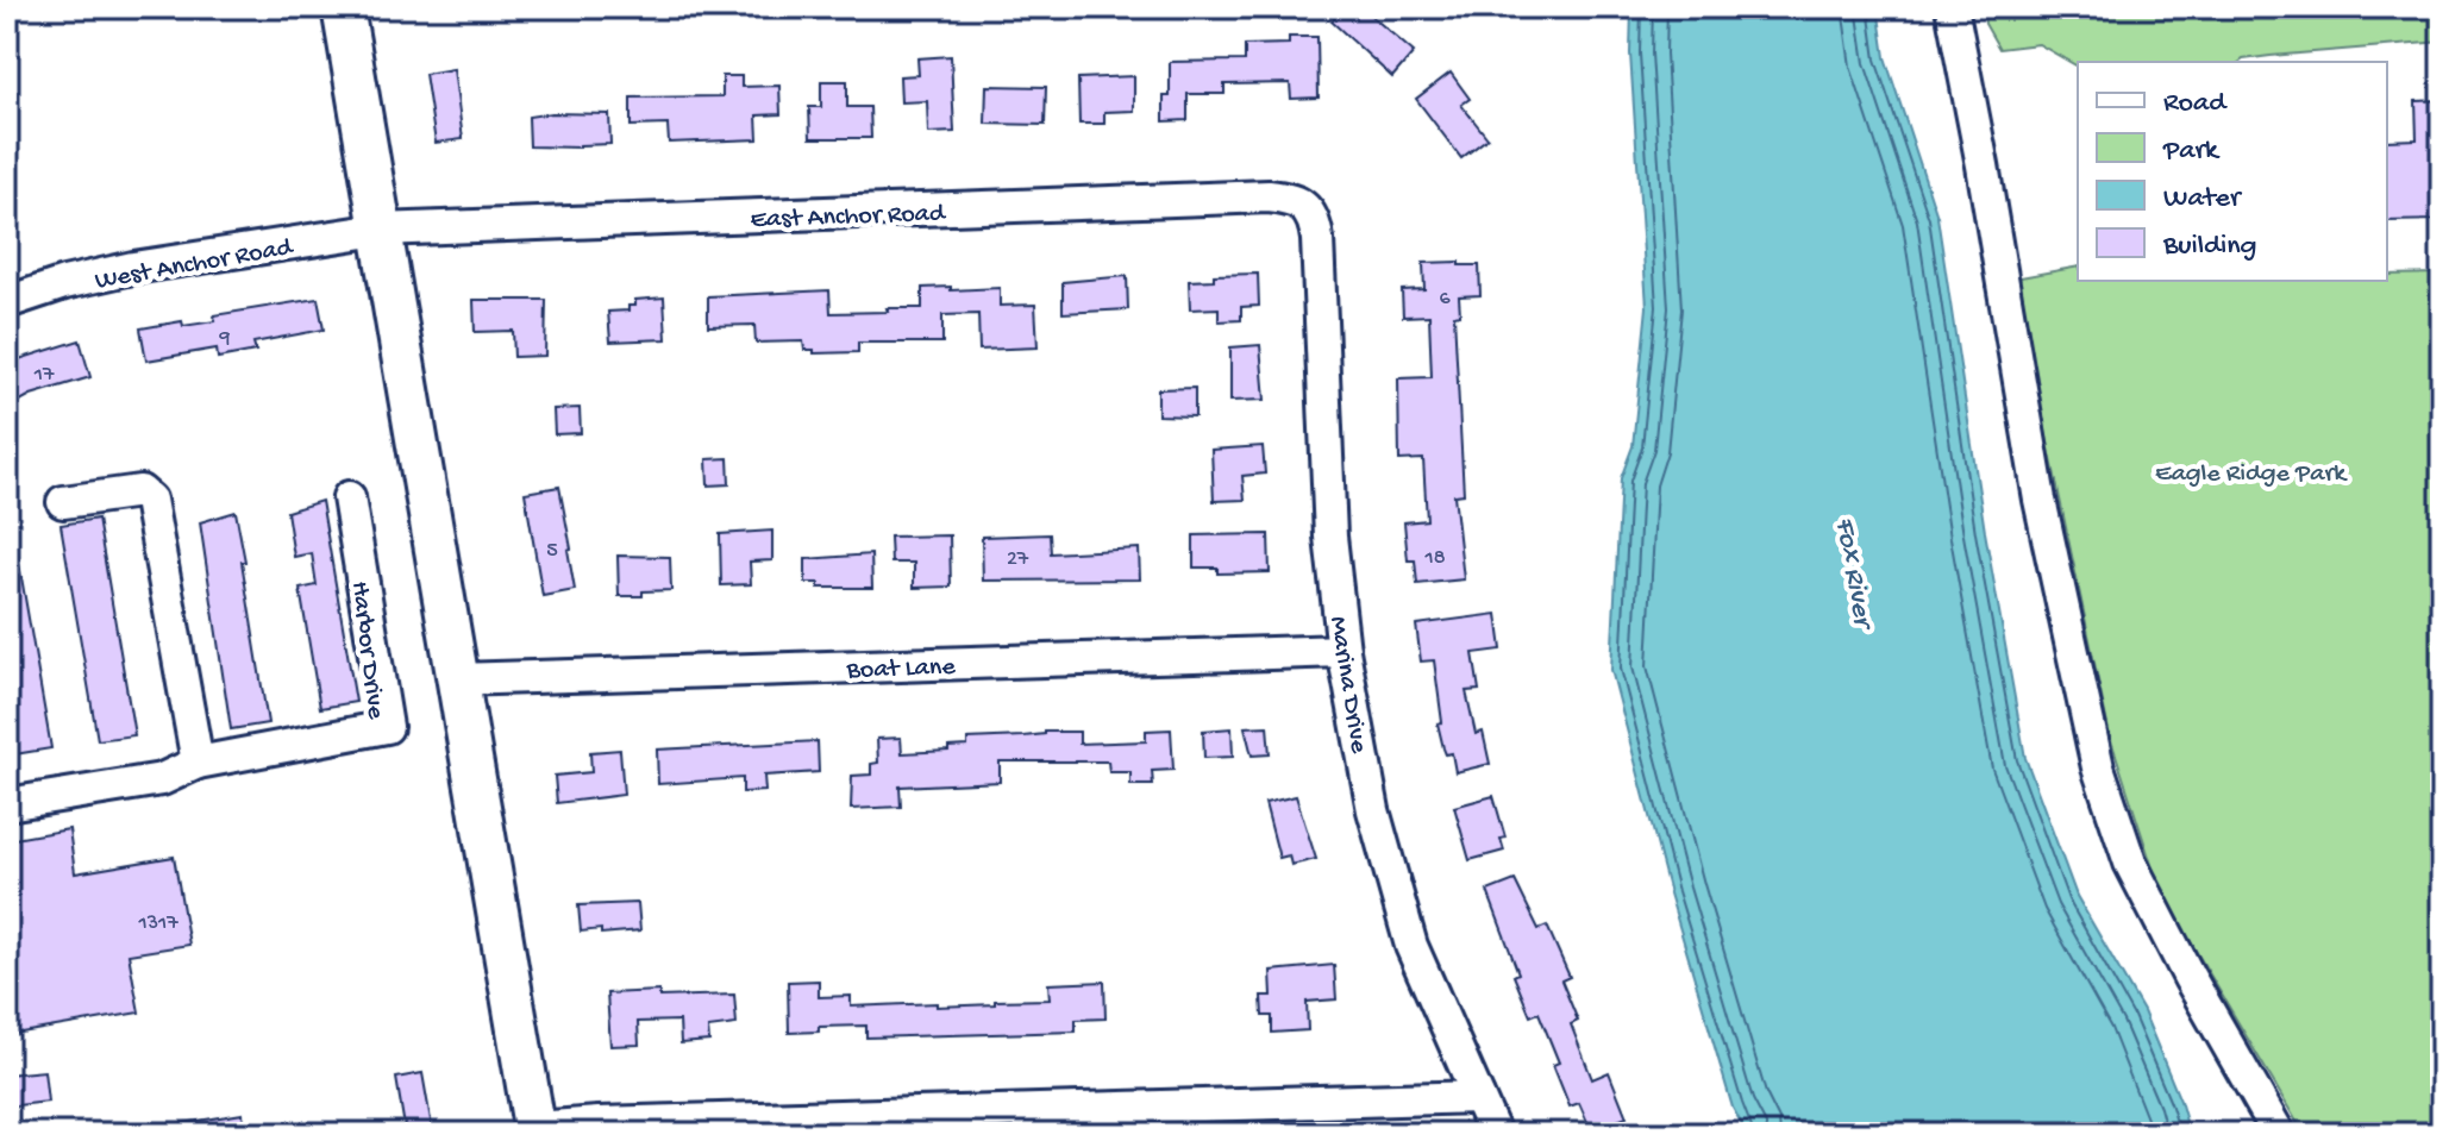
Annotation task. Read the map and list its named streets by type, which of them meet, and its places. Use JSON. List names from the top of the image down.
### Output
{
  "streets": {
    "street": [
      "East Anchor Road",
      "West Anchor Road",
      "Harbor Drive",
      "Boat Lane",
      "Marina Drive"
    ]
  },
  "crossings": [
    ["East Anchor Road", "West Anchor Road"],
    ["East Anchor Road", "Marina Drive"],
    ["Boat Lane", "Marina Drive"]
  ],
  "water": ["Fox River"],
  "parks": ["Eagle Ridge Park"],
  "house_numbers": [
    "6",
    "9",
    "17",
    "5",
    "18",
    "27",
    "1317"
  ],
  "legend": [
    "Road",
    "Park",
    "Water",
    "Building"
  ]
}
